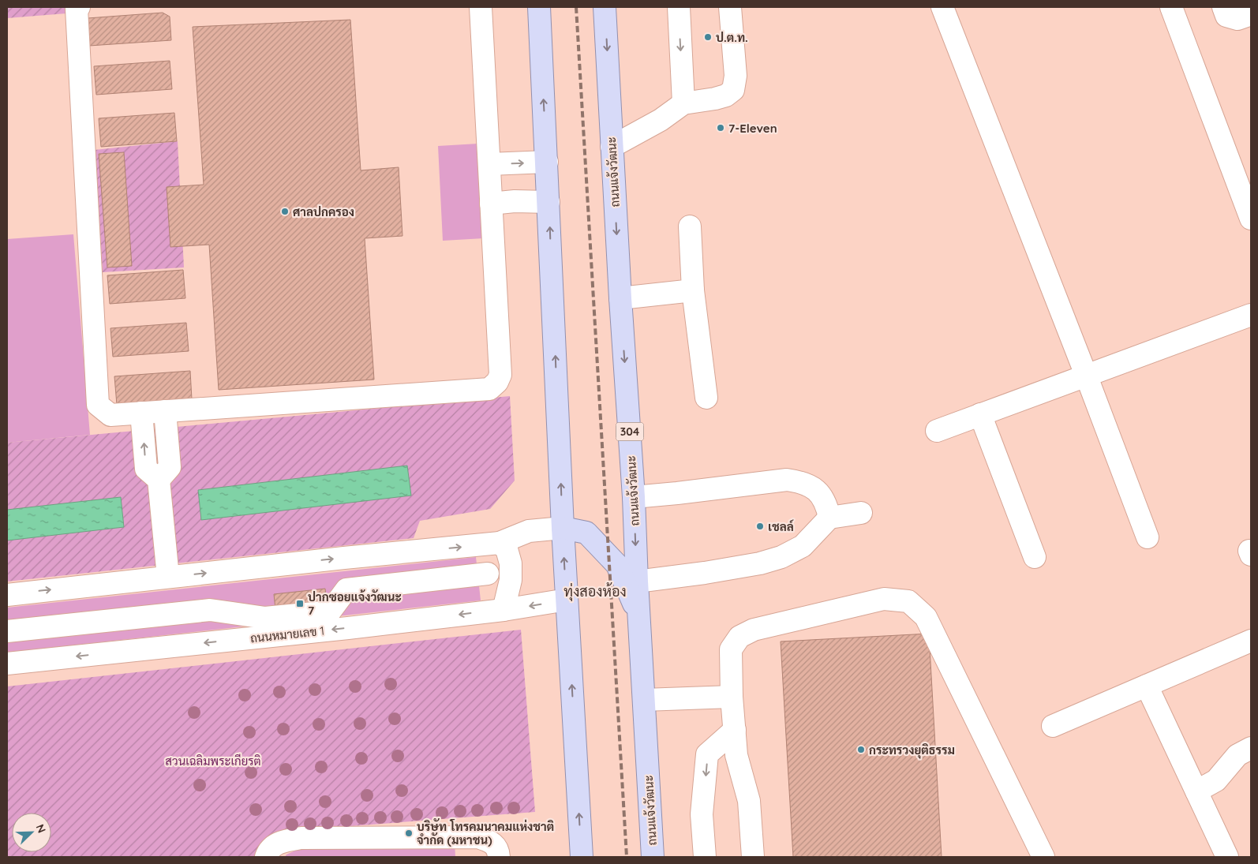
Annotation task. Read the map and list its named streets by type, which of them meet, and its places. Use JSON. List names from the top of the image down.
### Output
{
  "streets": {
    "main road": ["ถนนแจ้งวัฒนะ", "304"],
    "street": ["ถนนหมายเลข 1"]
  },
  "districts": ["ทุ่งสองห้อง"],
  "parks": ["สวนเฉลิมพระเกียรติ"],
  "places": {
    "other": [
      "ป.ต.ท.",
      "7-Eleven",
      "ศาลปกครอง",
      "เชลล์",
      "กระทรวงยุติธรรม",
      "บริษัท โทรคมนาคมแห่งชาติ จำกัด (มหาชน)"
    ],
    "transit": ["ปากซอยแจ้งวัฒนะ 7"]
  },
  "north": "top right"
}
